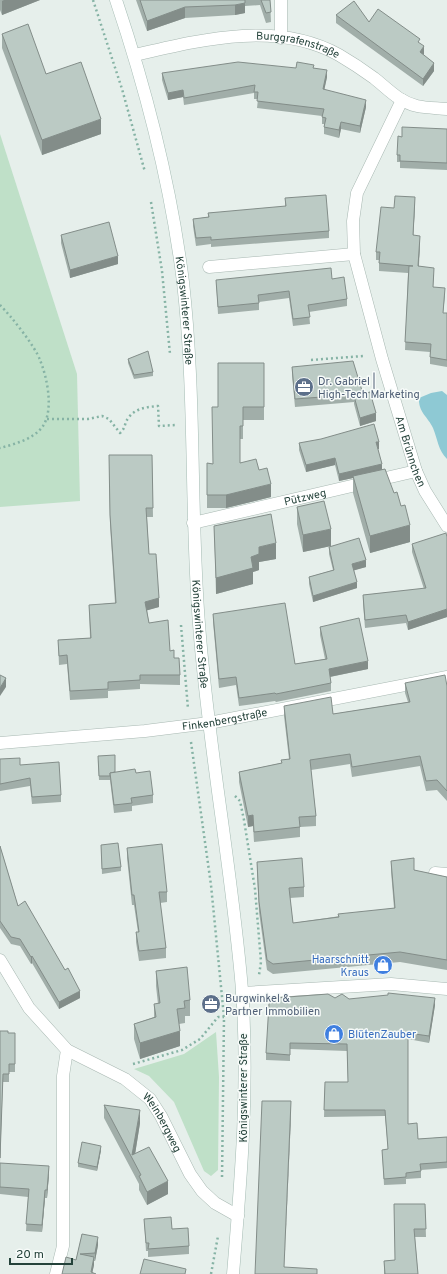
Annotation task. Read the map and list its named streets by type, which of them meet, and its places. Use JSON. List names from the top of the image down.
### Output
{
  "streets": {
    "street": [
      "Burggrafenstraße",
      "Königswinterer Straße",
      "Am Brünnchen",
      "Pützweg",
      "Finkenbergstraße",
      "Weinbergweg"
    ]
  },
  "crossings": [
    ["Burggrafenstraße", "Königswinterer Straße"],
    ["Burggrafenstraße", "Am Brünnchen"],
    ["Königswinterer Straße", "Pützweg"],
    ["Königswinterer Straße", "Finkenbergstraße"],
    ["Königswinterer Straße", "Weinbergweg"],
    ["Am Brünnchen", "Pützweg"]
  ],
  "places": {
    "office": ["Dr. Gabriel | High-Tech Marketing", "Burgwinkel & Partner Immobilien"],
    "shop": ["Haarschnitt Kraus", "BlütenZauber"]
  },
  "scale_bar": "20 m"
}
